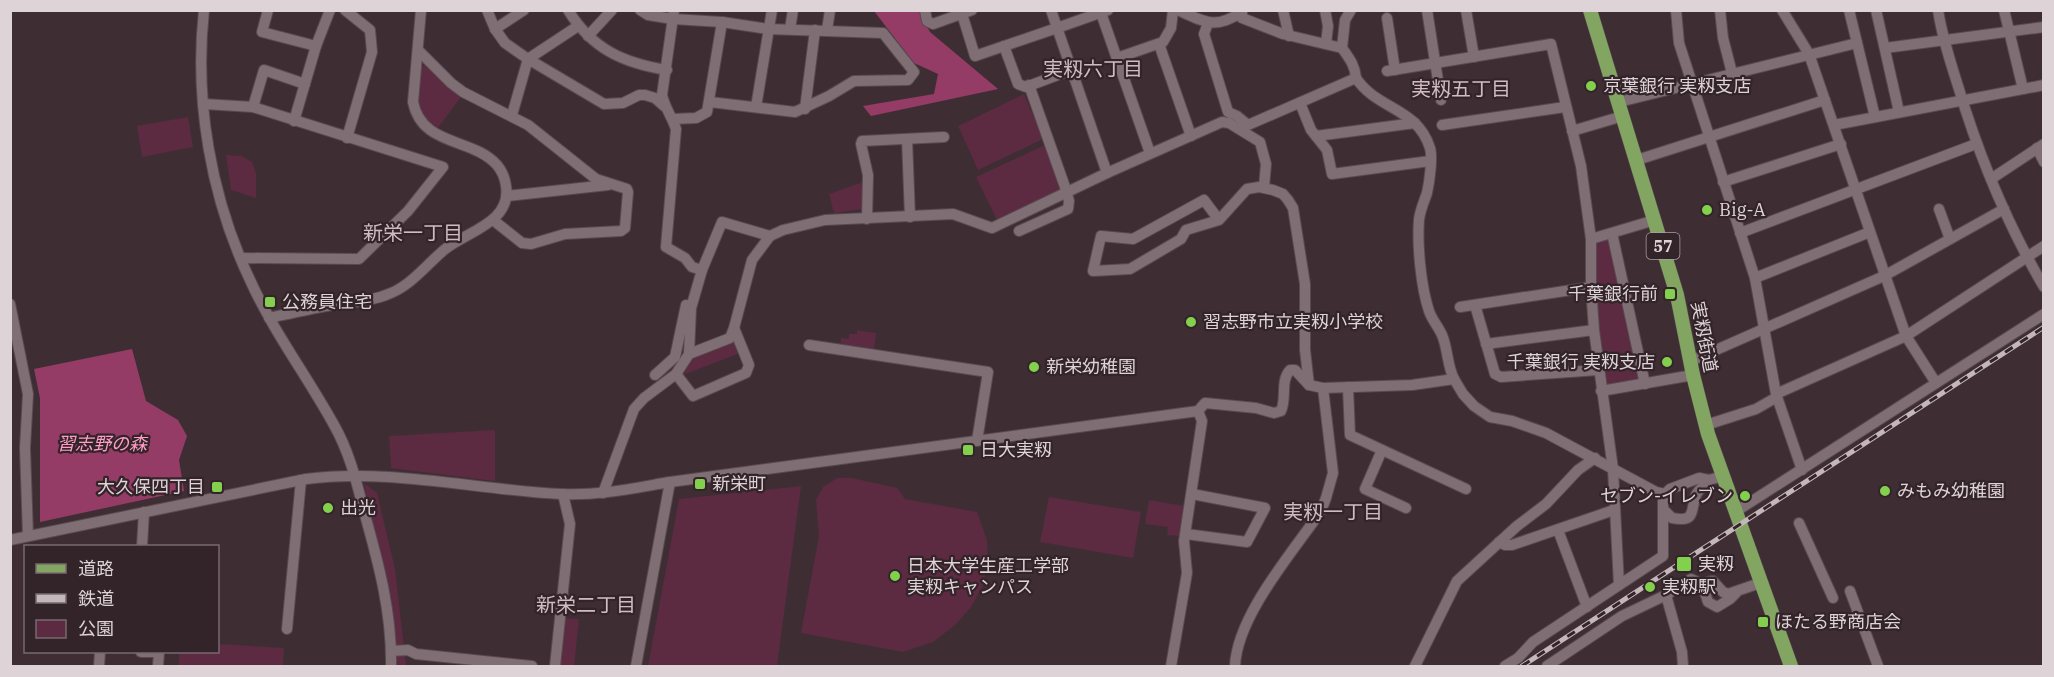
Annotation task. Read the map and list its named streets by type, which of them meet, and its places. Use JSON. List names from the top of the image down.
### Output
{
  "streets": {
    "main road": ["57", "実籾街道"]
  },
  "districts": [
    "実籾六丁目",
    "実籾五丁目",
    "新栄一丁目",
    "実籾一丁目",
    "新栄二丁目"
  ],
  "parks": ["習志野の森"],
  "places": {
    "other": [
      "京葉銀行 実籾支店",
      "Big-A",
      "習志野市立実籾小学校",
      "千葉銀行 実籾支店",
      "新栄幼稚園",
      "みもみ幼稚園",
      "セブン-イレブン",
      "出光",
      "日本大学生産工学部 実籾キャンパス",
      "実籾駅"
    ],
    "transit": [
      "千葉銀行前",
      "公務員住宅",
      "日大実籾",
      "新栄町",
      "大久保四丁目",
      "実籾",
      "ほたる野商店会"
    ]
  },
  "legend": ["道路", "鉄道", "公園"]
}
